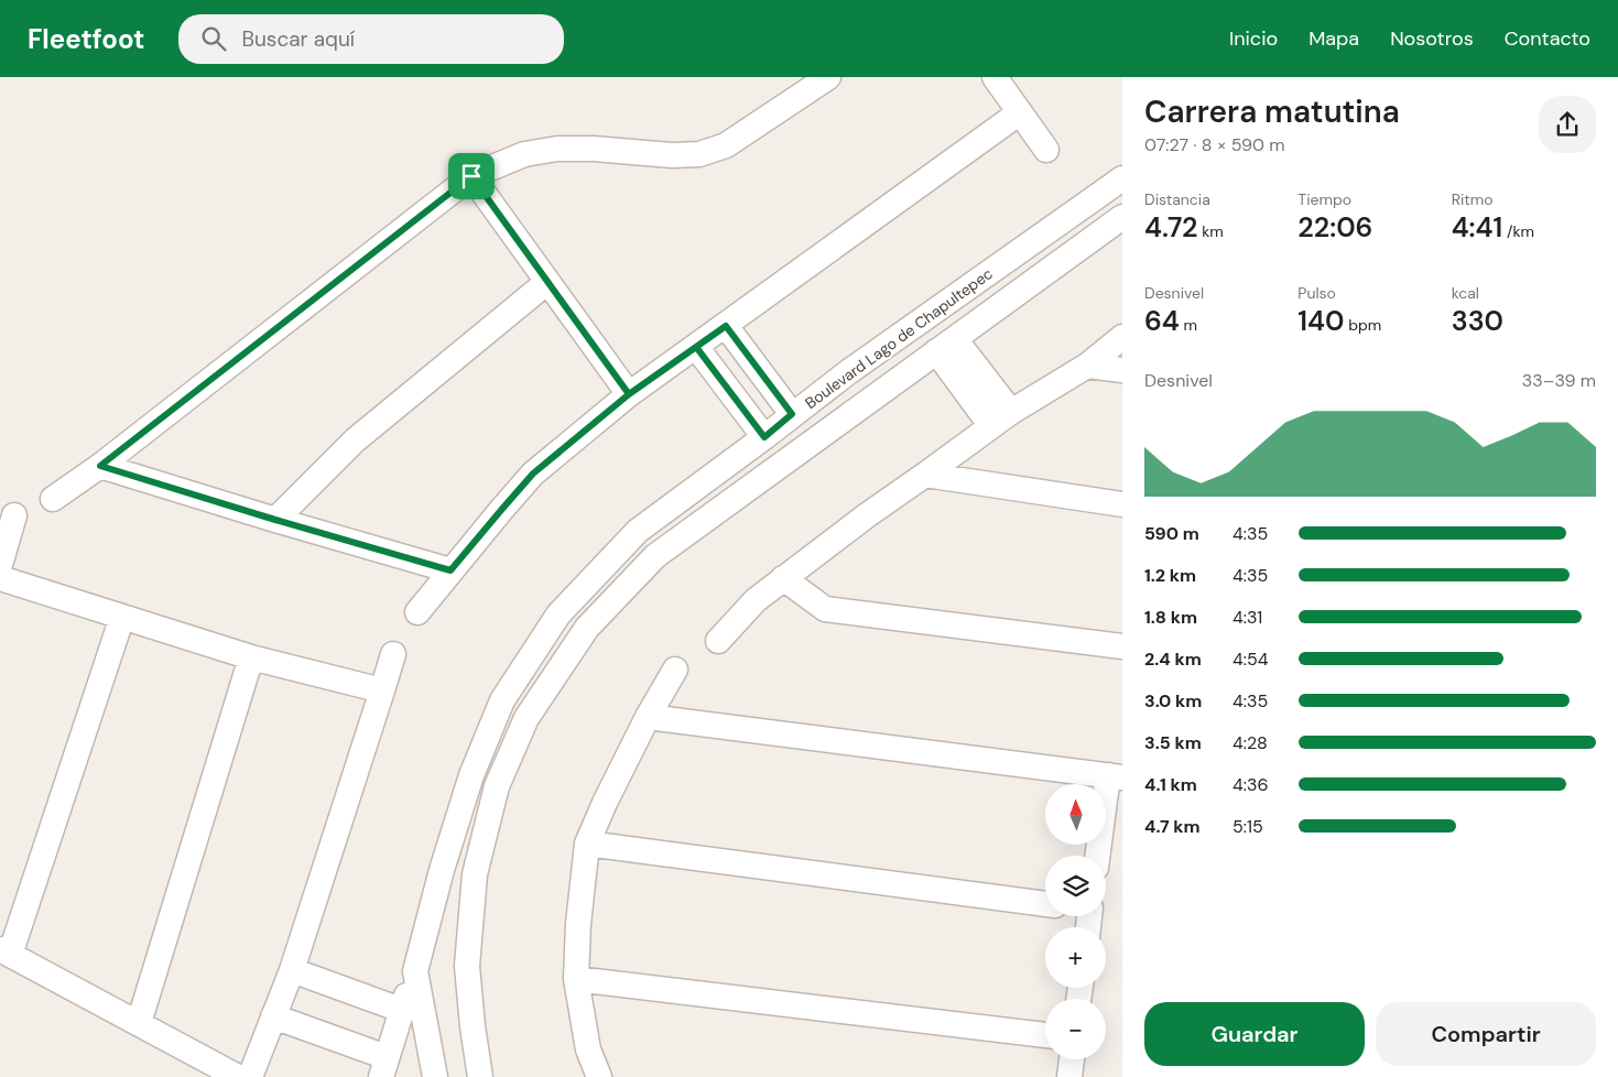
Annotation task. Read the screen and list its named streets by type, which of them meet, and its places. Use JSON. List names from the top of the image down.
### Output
{
  "streets": {
    "street": ["Boulevard Lago de Chapultepec"]
  },
  "north": "top",
  "page": {
    "header": "Fleetfoot",
    "search": "Buscar aquí",
    "nav": [
      "Inicio",
      "Mapa",
      "Nosotros",
      "Contacto"
    ],
    "heading": ["Carrera matutina", "07:27 · 8 × 590 m"],
    "stats": [
      ["Distancia", "4.72 km"],
      ["Tiempo", "22:06"],
      ["Ritmo", "4:41 /km"],
      ["Desnivel", "64 m"],
      ["Pulso", "140 bpm"],
      ["kcal", "330"]
    ],
    "chart": ["Desnivel", "33–39 m"],
    "list": [
      {
        "name": "590 m",
        "note": "4:35"
      },
      {
        "name": "1.2 km",
        "note": "4:35"
      },
      {
        "name": "1.8 km",
        "note": "4:31"
      },
      {
        "name": "2.4 km",
        "note": "4:54"
      },
      {
        "name": "3.0 km",
        "note": "4:35"
      },
      {
        "name": "3.5 km",
        "note": "4:28"
      },
      {
        "name": "4.1 km",
        "note": "4:36"
      },
      {
        "name": "4.7 km",
        "note": "5:15"
      }
    ],
    "map_buttons": ["+", "−"],
    "buttons": ["Guardar", "Compartir"]
  }
}
